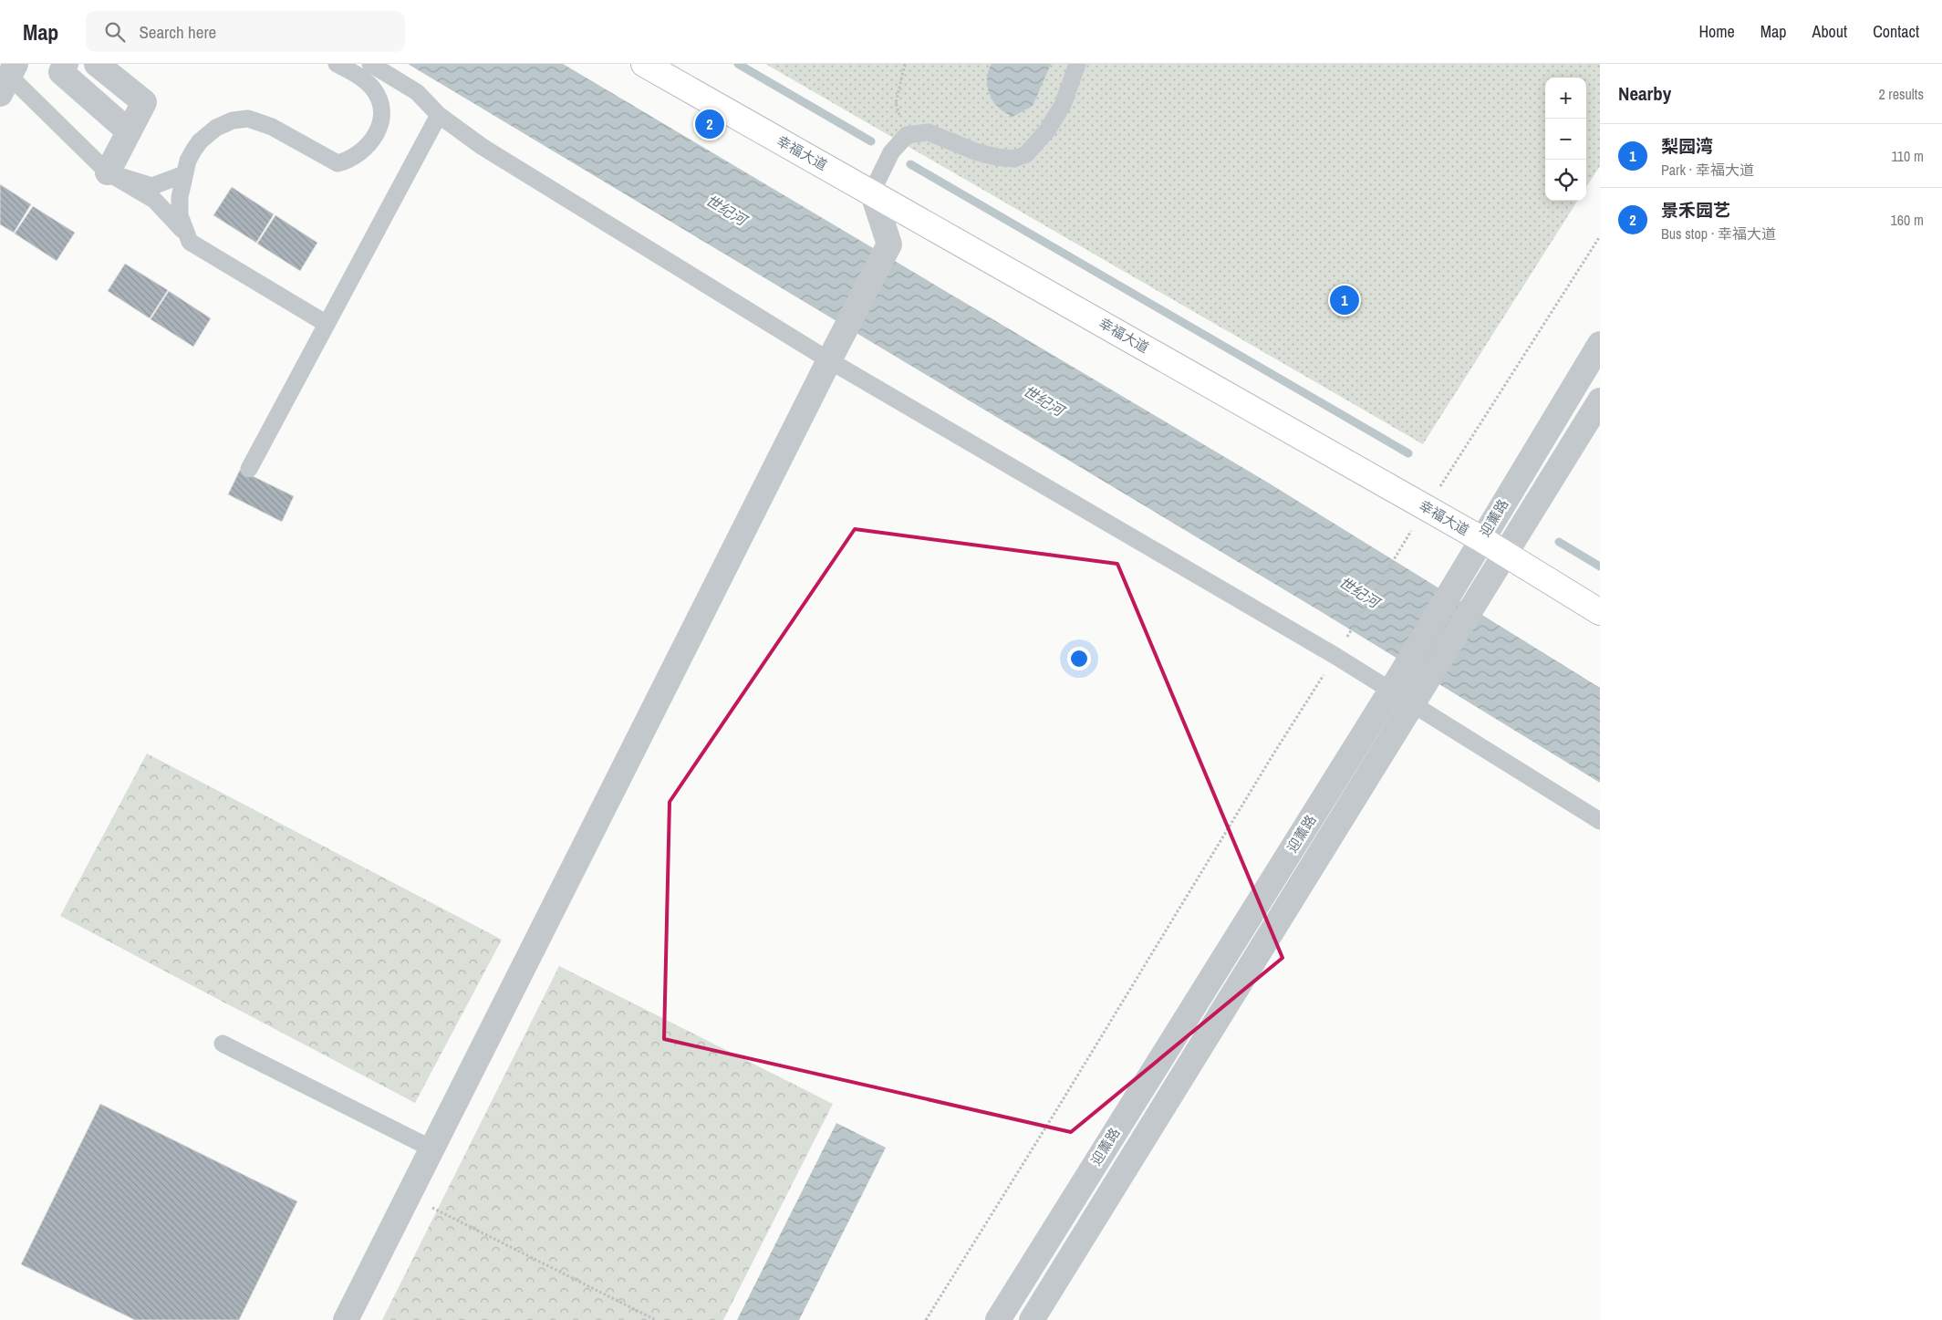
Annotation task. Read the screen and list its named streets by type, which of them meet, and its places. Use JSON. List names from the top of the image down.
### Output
{
  "streets": {
    "main road": ["幸福大道"],
    "street": ["迎薰路"]
  },
  "crossings": [
    ["幸福大道", "迎薰路"]
  ],
  "water": ["世纪河"],
  "page": {
    "header": "Map",
    "search": "Search here",
    "nav": [
      "Home",
      "Map",
      "About",
      "Contact"
    ],
    "heading": ["Nearby", "2 results"],
    "map_buttons": ["+", "−"],
    "pins": ["2", "1"],
    "list": [
      {
        "mark": "1",
        "name": "梨园湾",
        "note": "Park · 幸福大道",
        "value": "110 m"
      },
      {
        "mark": "2",
        "name": "景禾园艺",
        "note": "Bus stop · 幸福大道",
        "value": "160 m"
      }
    ]
  }
}
